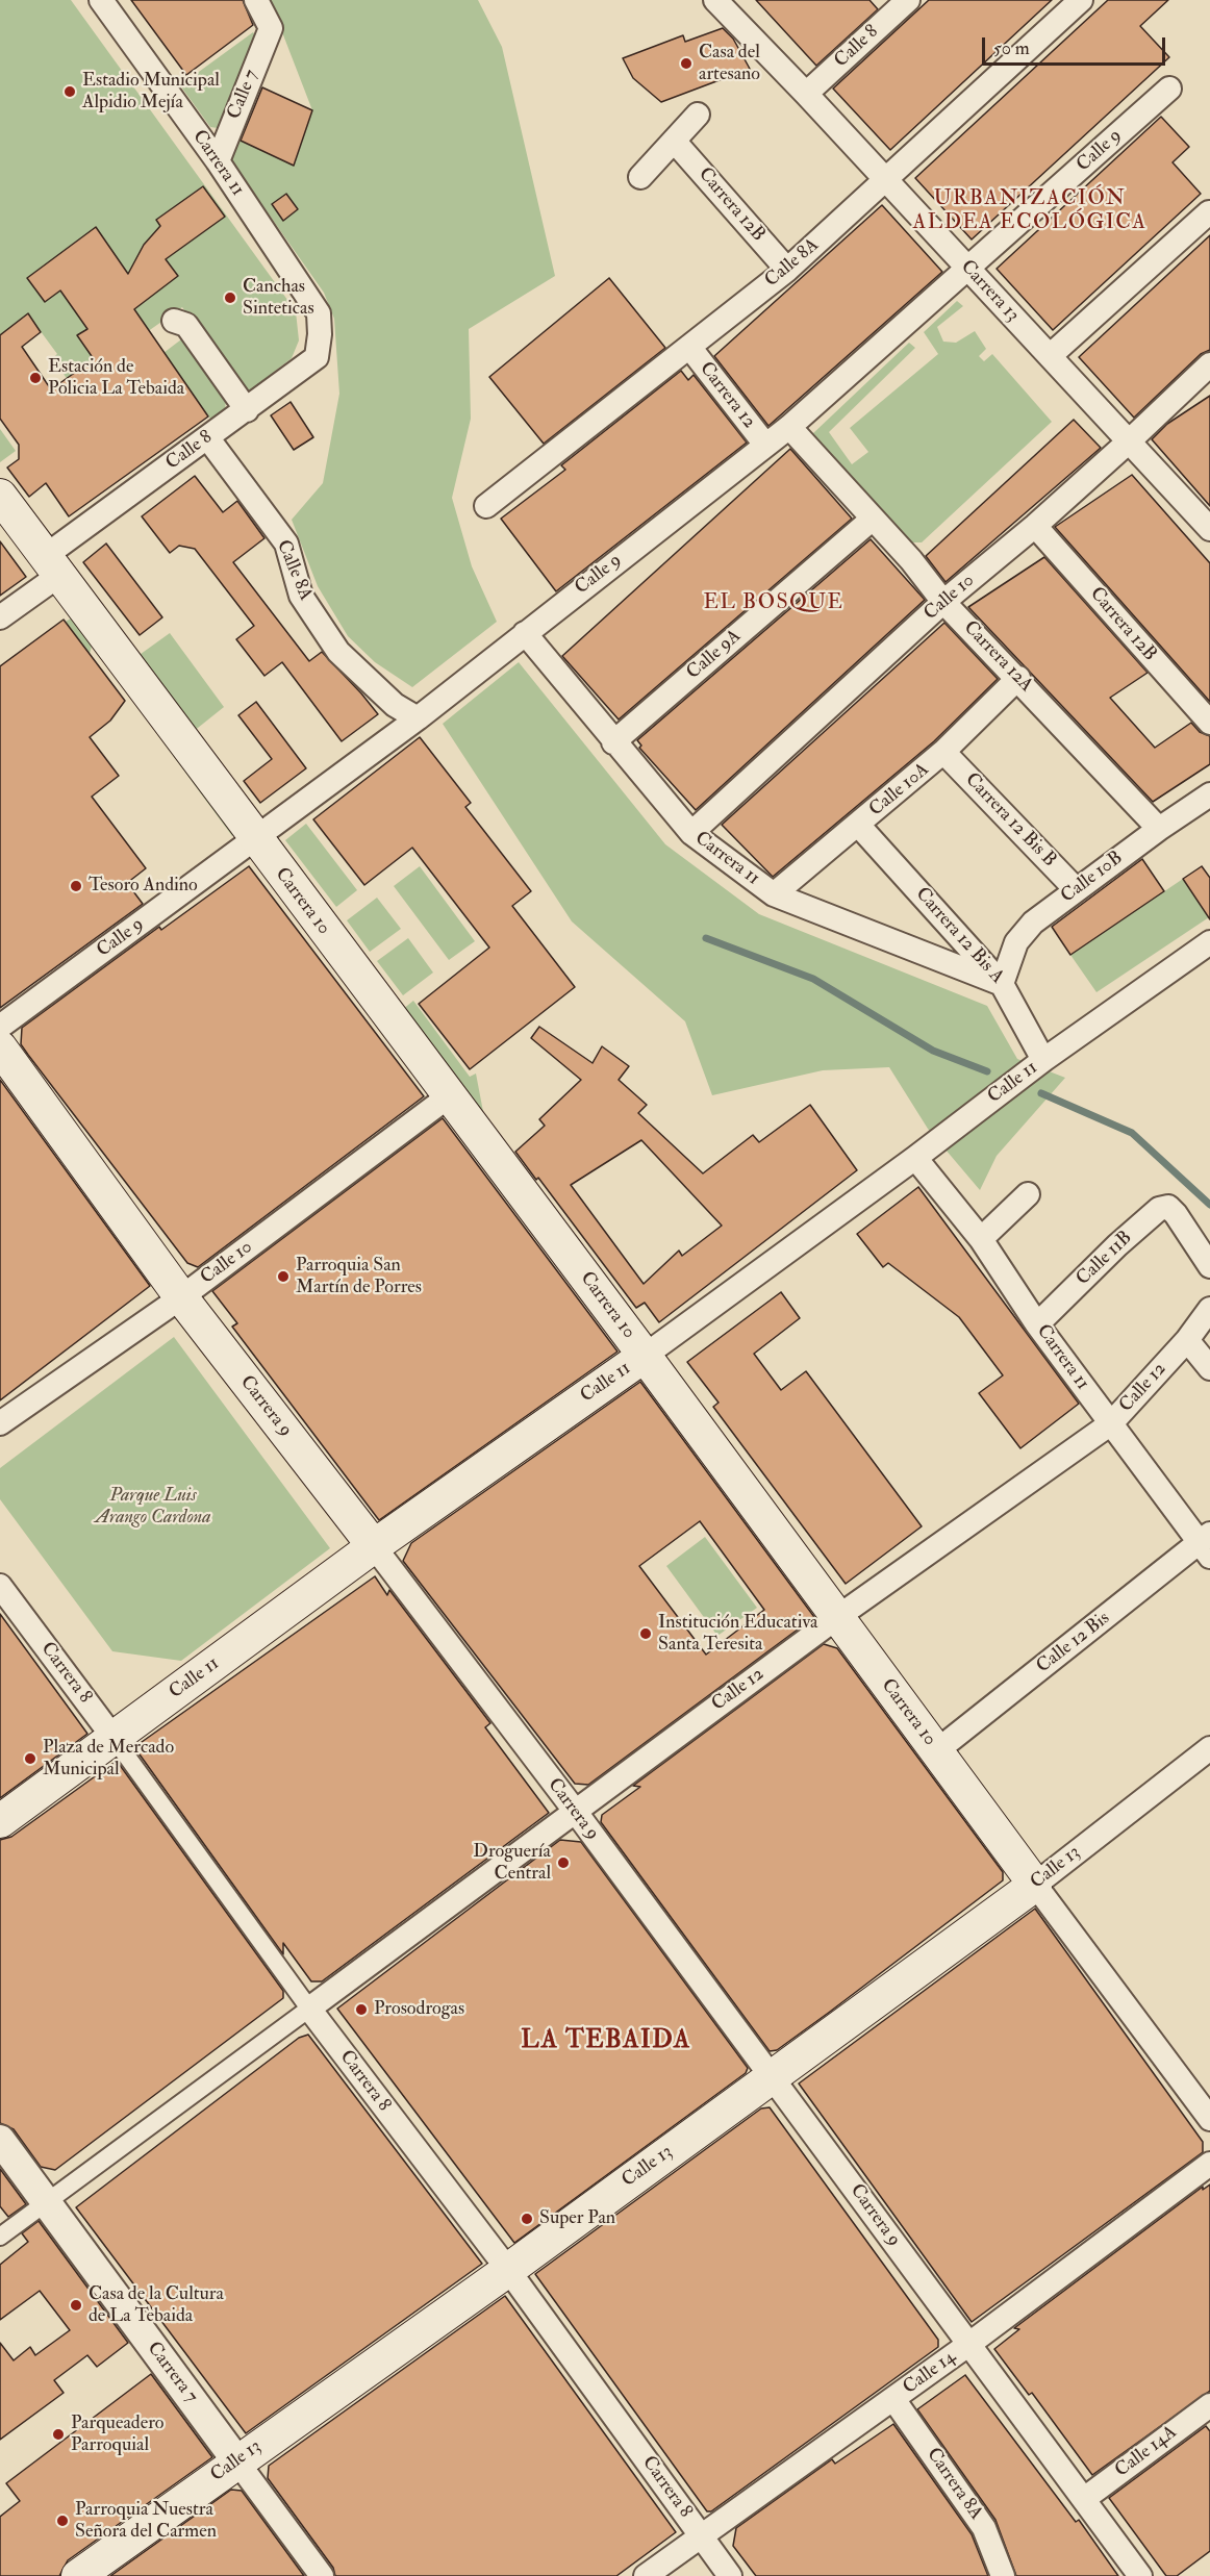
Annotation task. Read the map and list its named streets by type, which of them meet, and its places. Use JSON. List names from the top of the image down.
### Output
{
  "streets": {
    "main road": [
      "Carrera 10",
      "Calle 11",
      "Carrera 9",
      "Calle 13"
    ],
    "street": [
      "Calle 8",
      "Calle 7",
      "Calle 9",
      "Carrera 11",
      "Carrera 12B",
      "Calle 8A",
      "Carrera 13",
      "Carrera 12",
      "Calle 10",
      "Calle 9A",
      "Carrera 12A",
      "Calle 10A",
      "Carrera 12 Bis B",
      "Calle 10B",
      "Carrera 12 Bis A",
      "Calle 11B",
      "Calle 12",
      "Calle 12 Bis",
      "Carrera 8",
      "Carrera 7",
      "Calle 14",
      "Calle 14A",
      "Carrera 8A"
    ]
  },
  "crossings": [
    ["Calle 8", "Carrera 11"],
    ["Calle 8", "Calle 8A"],
    ["Calle 8", "Carrera 13"],
    ["Calle 8", "Carrera 10"],
    ["Calle 7", "Carrera 11"],
    ["Calle 9", "Carrera 11"],
    ["Calle 9", "Calle 8A"],
    ["Calle 9", "Carrera 13"],
    ["Calle 9", "Carrera 12"],
    ["Calle 9", "Carrera 12A"],
    ["Calle 9", "Carrera 10"],
    ["Carrera 11", "Calle 10"],
    ["Carrera 11", "Calle 9A"],
    ["Carrera 11", "Calle 10A"],
    ["Carrera 11", "Calle 10B"],
    ["Carrera 11", "Carrera 12 Bis A"],
    ["Carrera 11", "Calle 11"],
    ["Carrera 11", "Calle 11B"],
    ["Carrera 11", "Calle 12"],
    ["Carrera 11", "Calle 12 Bis"],
    ["Carrera 12B", "Calle 8A"],
    ["Carrera 12B", "Calle 10"],
    ["Calle 8A", "Carrera 13"],
    ["Calle 8A", "Carrera 12"],
    ["Carrera 13", "Calle 10"],
    ["Calle 10", "Carrera 12A"],
    ["Calle 10", "Carrera 10"],
    ["Calle 10", "Carrera 9"],
    ["Calle 9A", "Carrera 12A"],
    ["Carrera 12A", "Calle 10A"],
    ["Carrera 12A", "Calle 10B"],
    ["Calle 10A", "Carrera 12 Bis B"],
    ["Calle 10A", "Carrera 12 Bis A"],
    ["Carrera 12 Bis B", "Calle 10B"],
    ["Calle 10B", "Carrera 12 Bis A"],
    ["Carrera 10", "Calle 11"],
    ["Carrera 10", "Calle 12"],
    ["Carrera 10", "Calle 12 Bis"],
    ["Carrera 10", "Calle 13"],
    ["Carrera 12 Bis A", "Calle 11"],
    ["Calle 11", "Carrera 9"],
    ["Calle 11", "Carrera 8"],
    ["Calle 12", "Carrera 9"],
    ["Calle 12", "Carrera 8"],
    ["Carrera 9", "Calle 13"],
    ["Carrera 9", "Calle 14"],
    ["Carrera 9", "Calle 14A"],
    ["Carrera 8", "Calle 13"],
    ["Carrera 8", "Calle 14"],
    ["Calle 13", "Carrera 7"],
    ["Calle 14", "Carrera 8A"]
  ],
  "districts": ["URBANIZACIÓN ALDEA ECOLÓGICA", "EL BOSQUE", "LA TEBAIDA"],
  "parks": ["Parque Luis Arango Cardona"],
  "places": [
    "Casa del artesano",
    "Estadio Municipal Alpidio Mejía",
    "Canchas Sinteticas",
    "Estación de Policia La Tebaida",
    "Tesoro Andino",
    "Parroquia San Martín de Porres",
    "Institución Educativa Santa Teresita",
    "Plaza de Mercado Municipal",
    "Droguería Central",
    "Prosodrogas",
    "Super Pan",
    "Casa de la Cultura de La Tebaida",
    "Parqueadero Parroquial",
    "Parroquia Nuestra Señora del Carmen"
  ],
  "scale_bar": "50 m"
}
